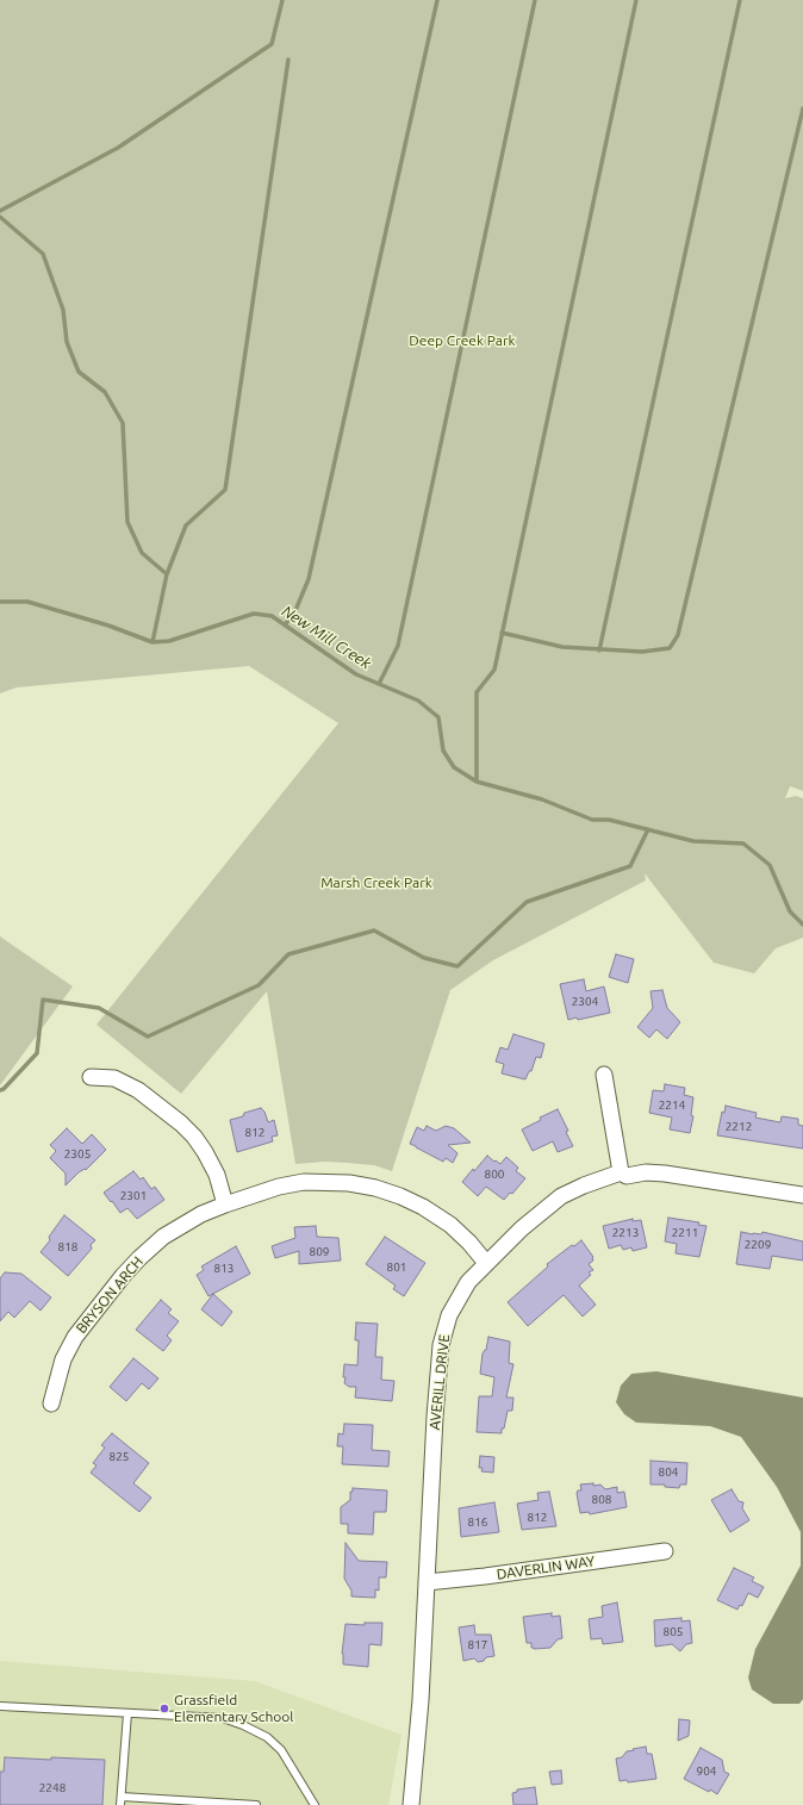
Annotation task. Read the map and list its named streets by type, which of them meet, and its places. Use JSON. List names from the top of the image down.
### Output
{
  "streets": {
    "street": ["BRYSON ARCH", "AVERILL DRIVE", "DAVERLIN WAY"]
  },
  "crossings": [
    ["BRYSON ARCH", "AVERILL DRIVE"],
    ["AVERILL DRIVE", "DAVERLIN WAY"]
  ],
  "water": ["New Mill Creek"],
  "parks": ["Deep Creek Park", "Marsh Creek Park"],
  "places": ["Grassfield Elementary School"],
  "house_numbers": [
    "2304",
    "2214",
    "2212",
    "812",
    "2305",
    "800",
    "2301",
    "2213",
    "2211",
    "2209",
    "818",
    "809",
    "801",
    "813",
    "825",
    "804",
    "808",
    "812",
    "816",
    "805",
    "817",
    "904",
    "2248"
  ]
}
